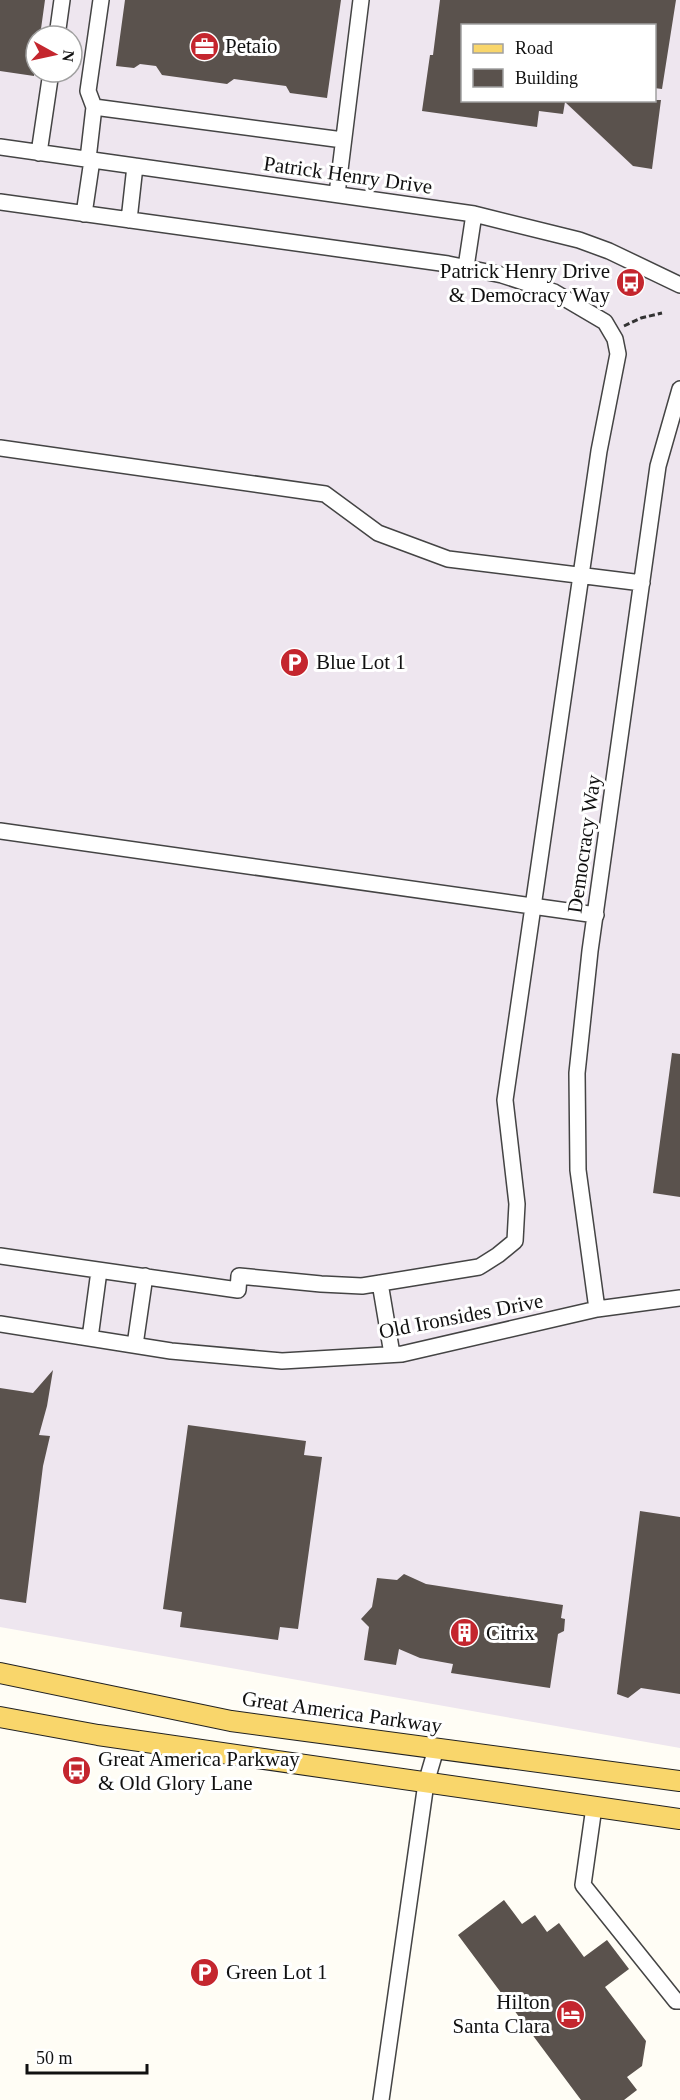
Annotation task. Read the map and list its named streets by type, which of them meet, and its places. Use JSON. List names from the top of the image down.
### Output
{
  "streets": {
    "main road": ["Great America Parkway"],
    "street": ["Patrick Henry Drive", "Democracy Way", "Old Ironsides Drive"]
  },
  "crossings": [
    ["Democracy Way", "Old Ironsides Drive"]
  ],
  "places": {
    "office": ["Petaio"],
    "bus stop": ["Patrick Henry Drive & Democracy Way", "Great America Parkway & Old Glory Lane"],
    "parking": ["Blue Lot 1", "Green Lot 1"],
    "building": ["Citrix"],
    "hotel": ["Hilton Santa Clara"]
  },
  "legend": ["Road", "Building"],
  "scale_bar": "50 m",
  "north": "right"
}
